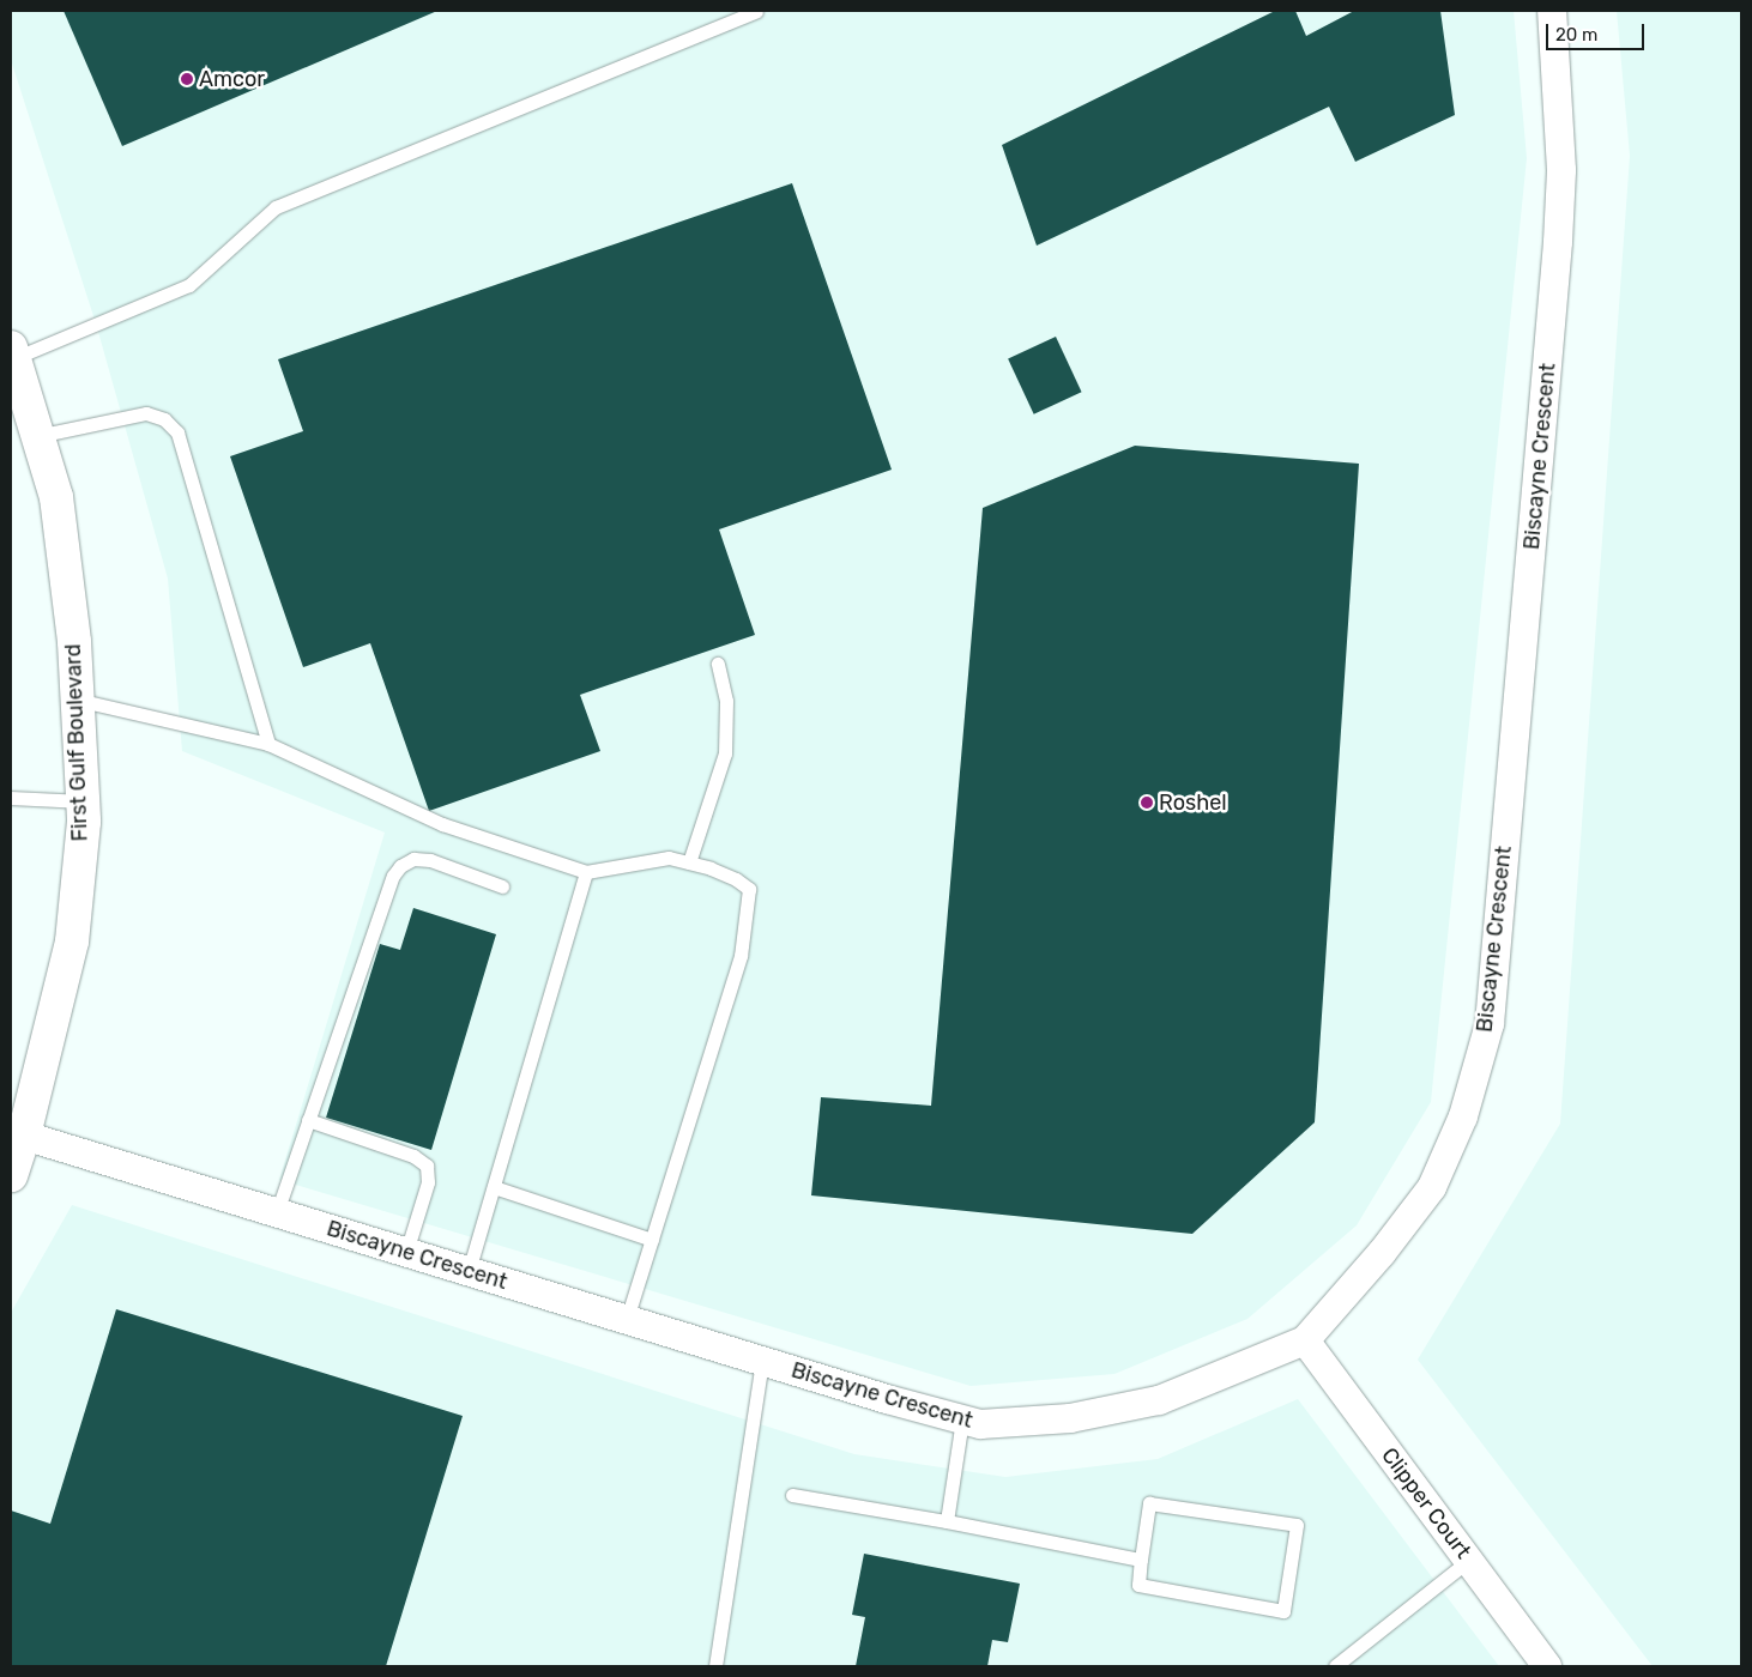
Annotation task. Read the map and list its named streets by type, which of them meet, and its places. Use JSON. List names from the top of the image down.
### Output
{
  "streets": {
    "street": ["Biscayne Crescent", "First Gulf Boulevard", "Clipper Court"]
  },
  "crossings": [
    ["Biscayne Crescent", "First Gulf Boulevard"],
    ["Biscayne Crescent", "Clipper Court"]
  ],
  "places": ["Amcor", "Roshel"],
  "scale_bar": "20 m"
}
